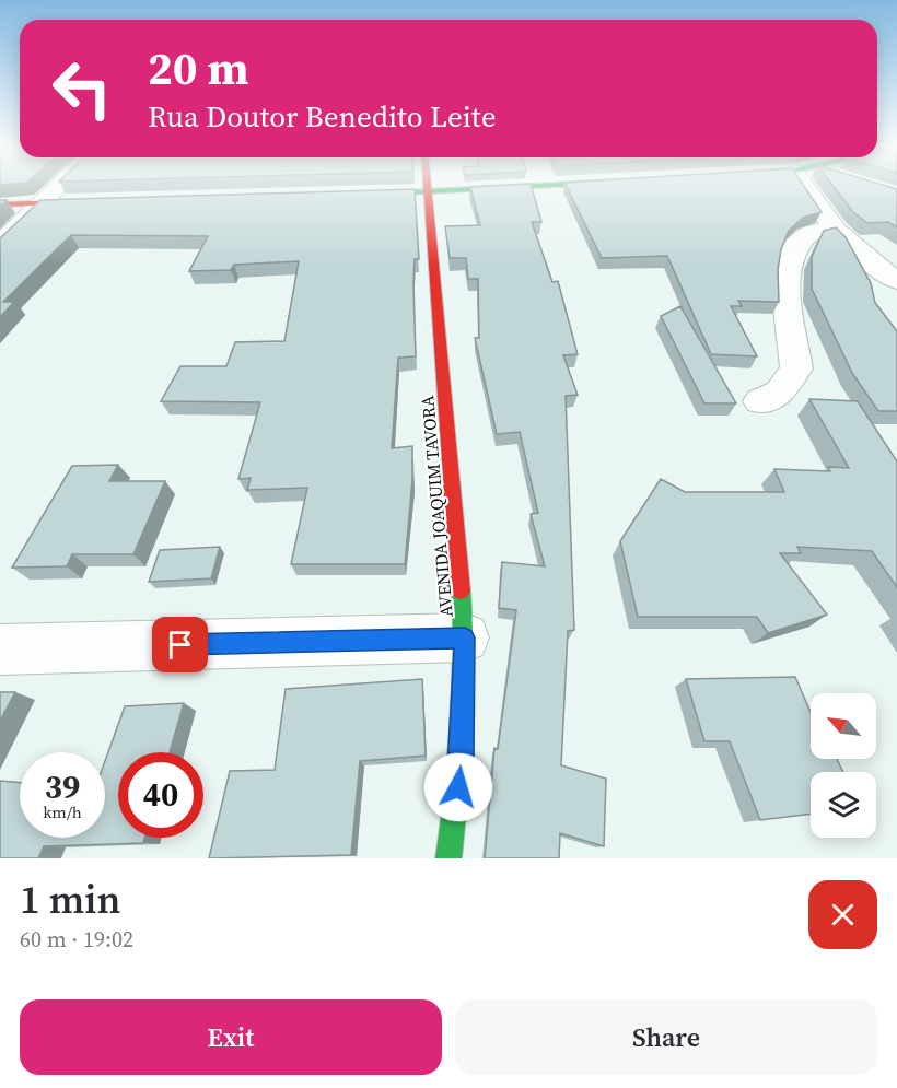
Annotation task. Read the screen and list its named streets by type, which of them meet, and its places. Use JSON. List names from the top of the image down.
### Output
{
  "streets": {
    "street": ["AVENIDA JOAQUIM TAVORA"]
  },
  "north": "top left",
  "page": {
    "turn": ["20 m", "Rua Doutor Benedito Leite"],
    "speed": "39 km/h",
    "limit": "40",
    "heading": ["1 min", "60 m · 19:02"],
    "buttons": ["Exit", "Share"]
  }
}
